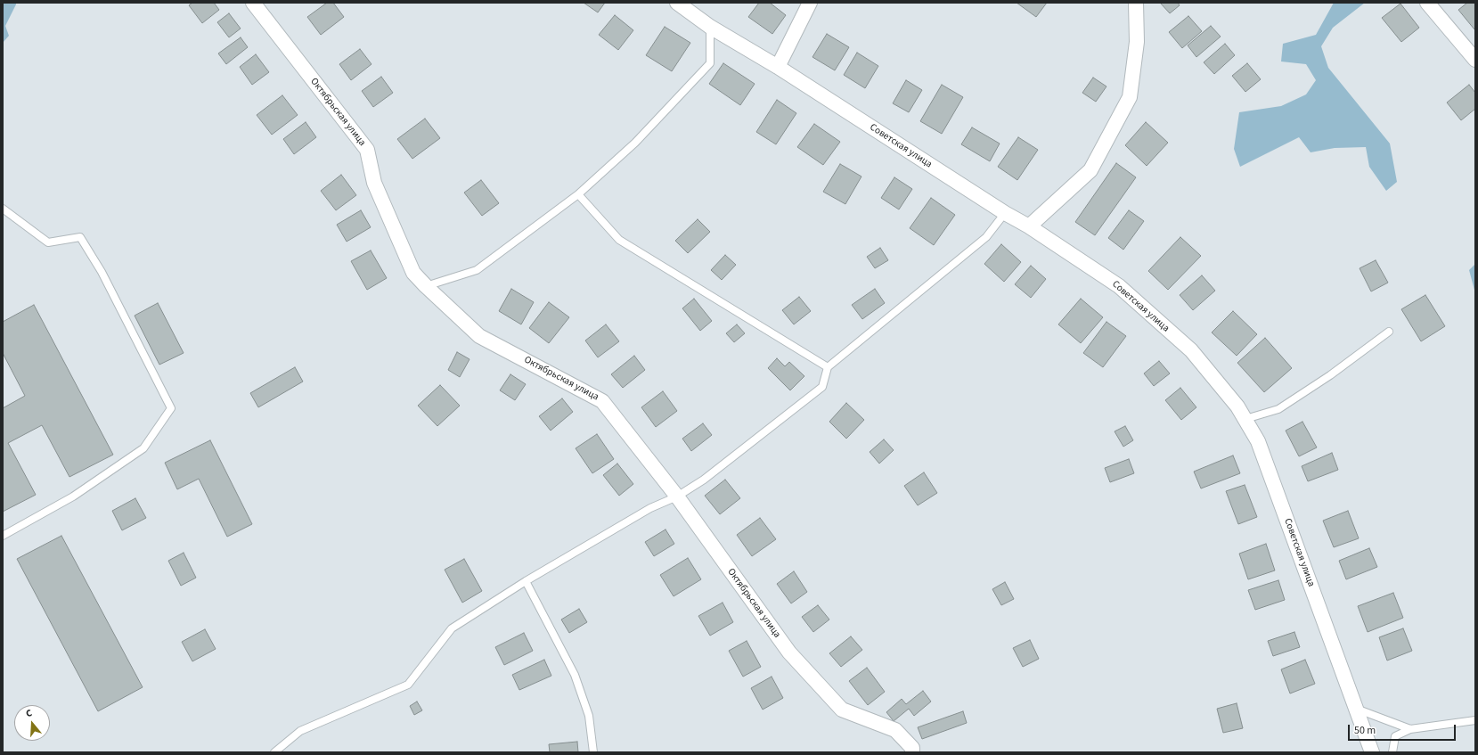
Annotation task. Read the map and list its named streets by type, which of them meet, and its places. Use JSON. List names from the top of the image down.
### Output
{
  "streets": {
    "street": ["Октябрьская улица", "Советская улица"]
  },
  "scale_bar": "50 m",
  "north": "top"
}
